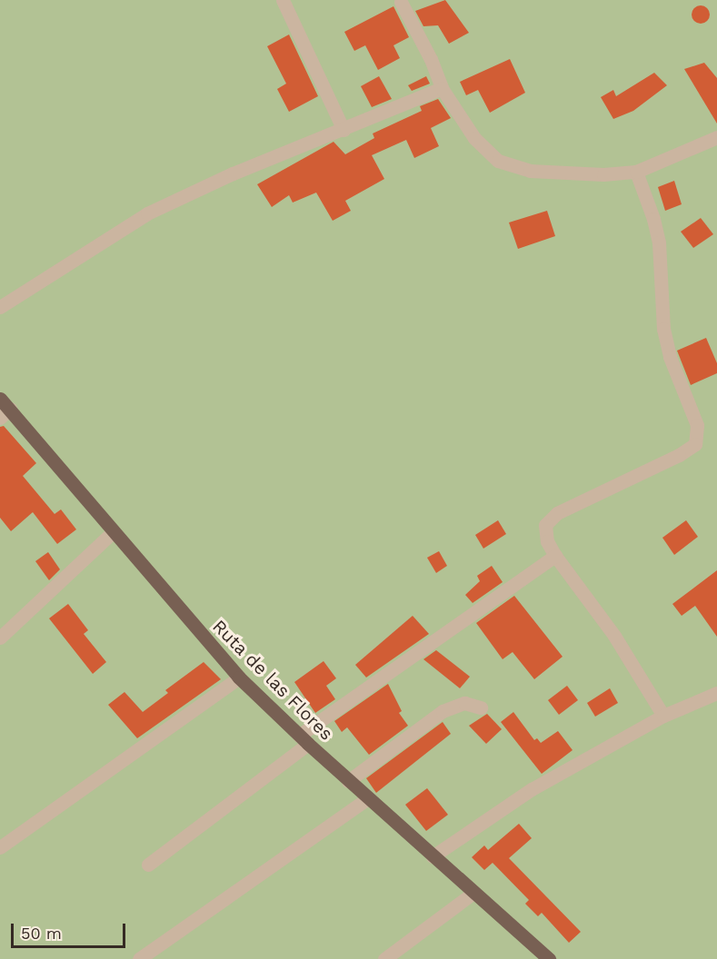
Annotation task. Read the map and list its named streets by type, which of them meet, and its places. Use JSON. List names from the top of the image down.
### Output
{
  "streets": {
    "main road": ["Ruta de las Flores"]
  },
  "scale_bar": "50 m"
}
